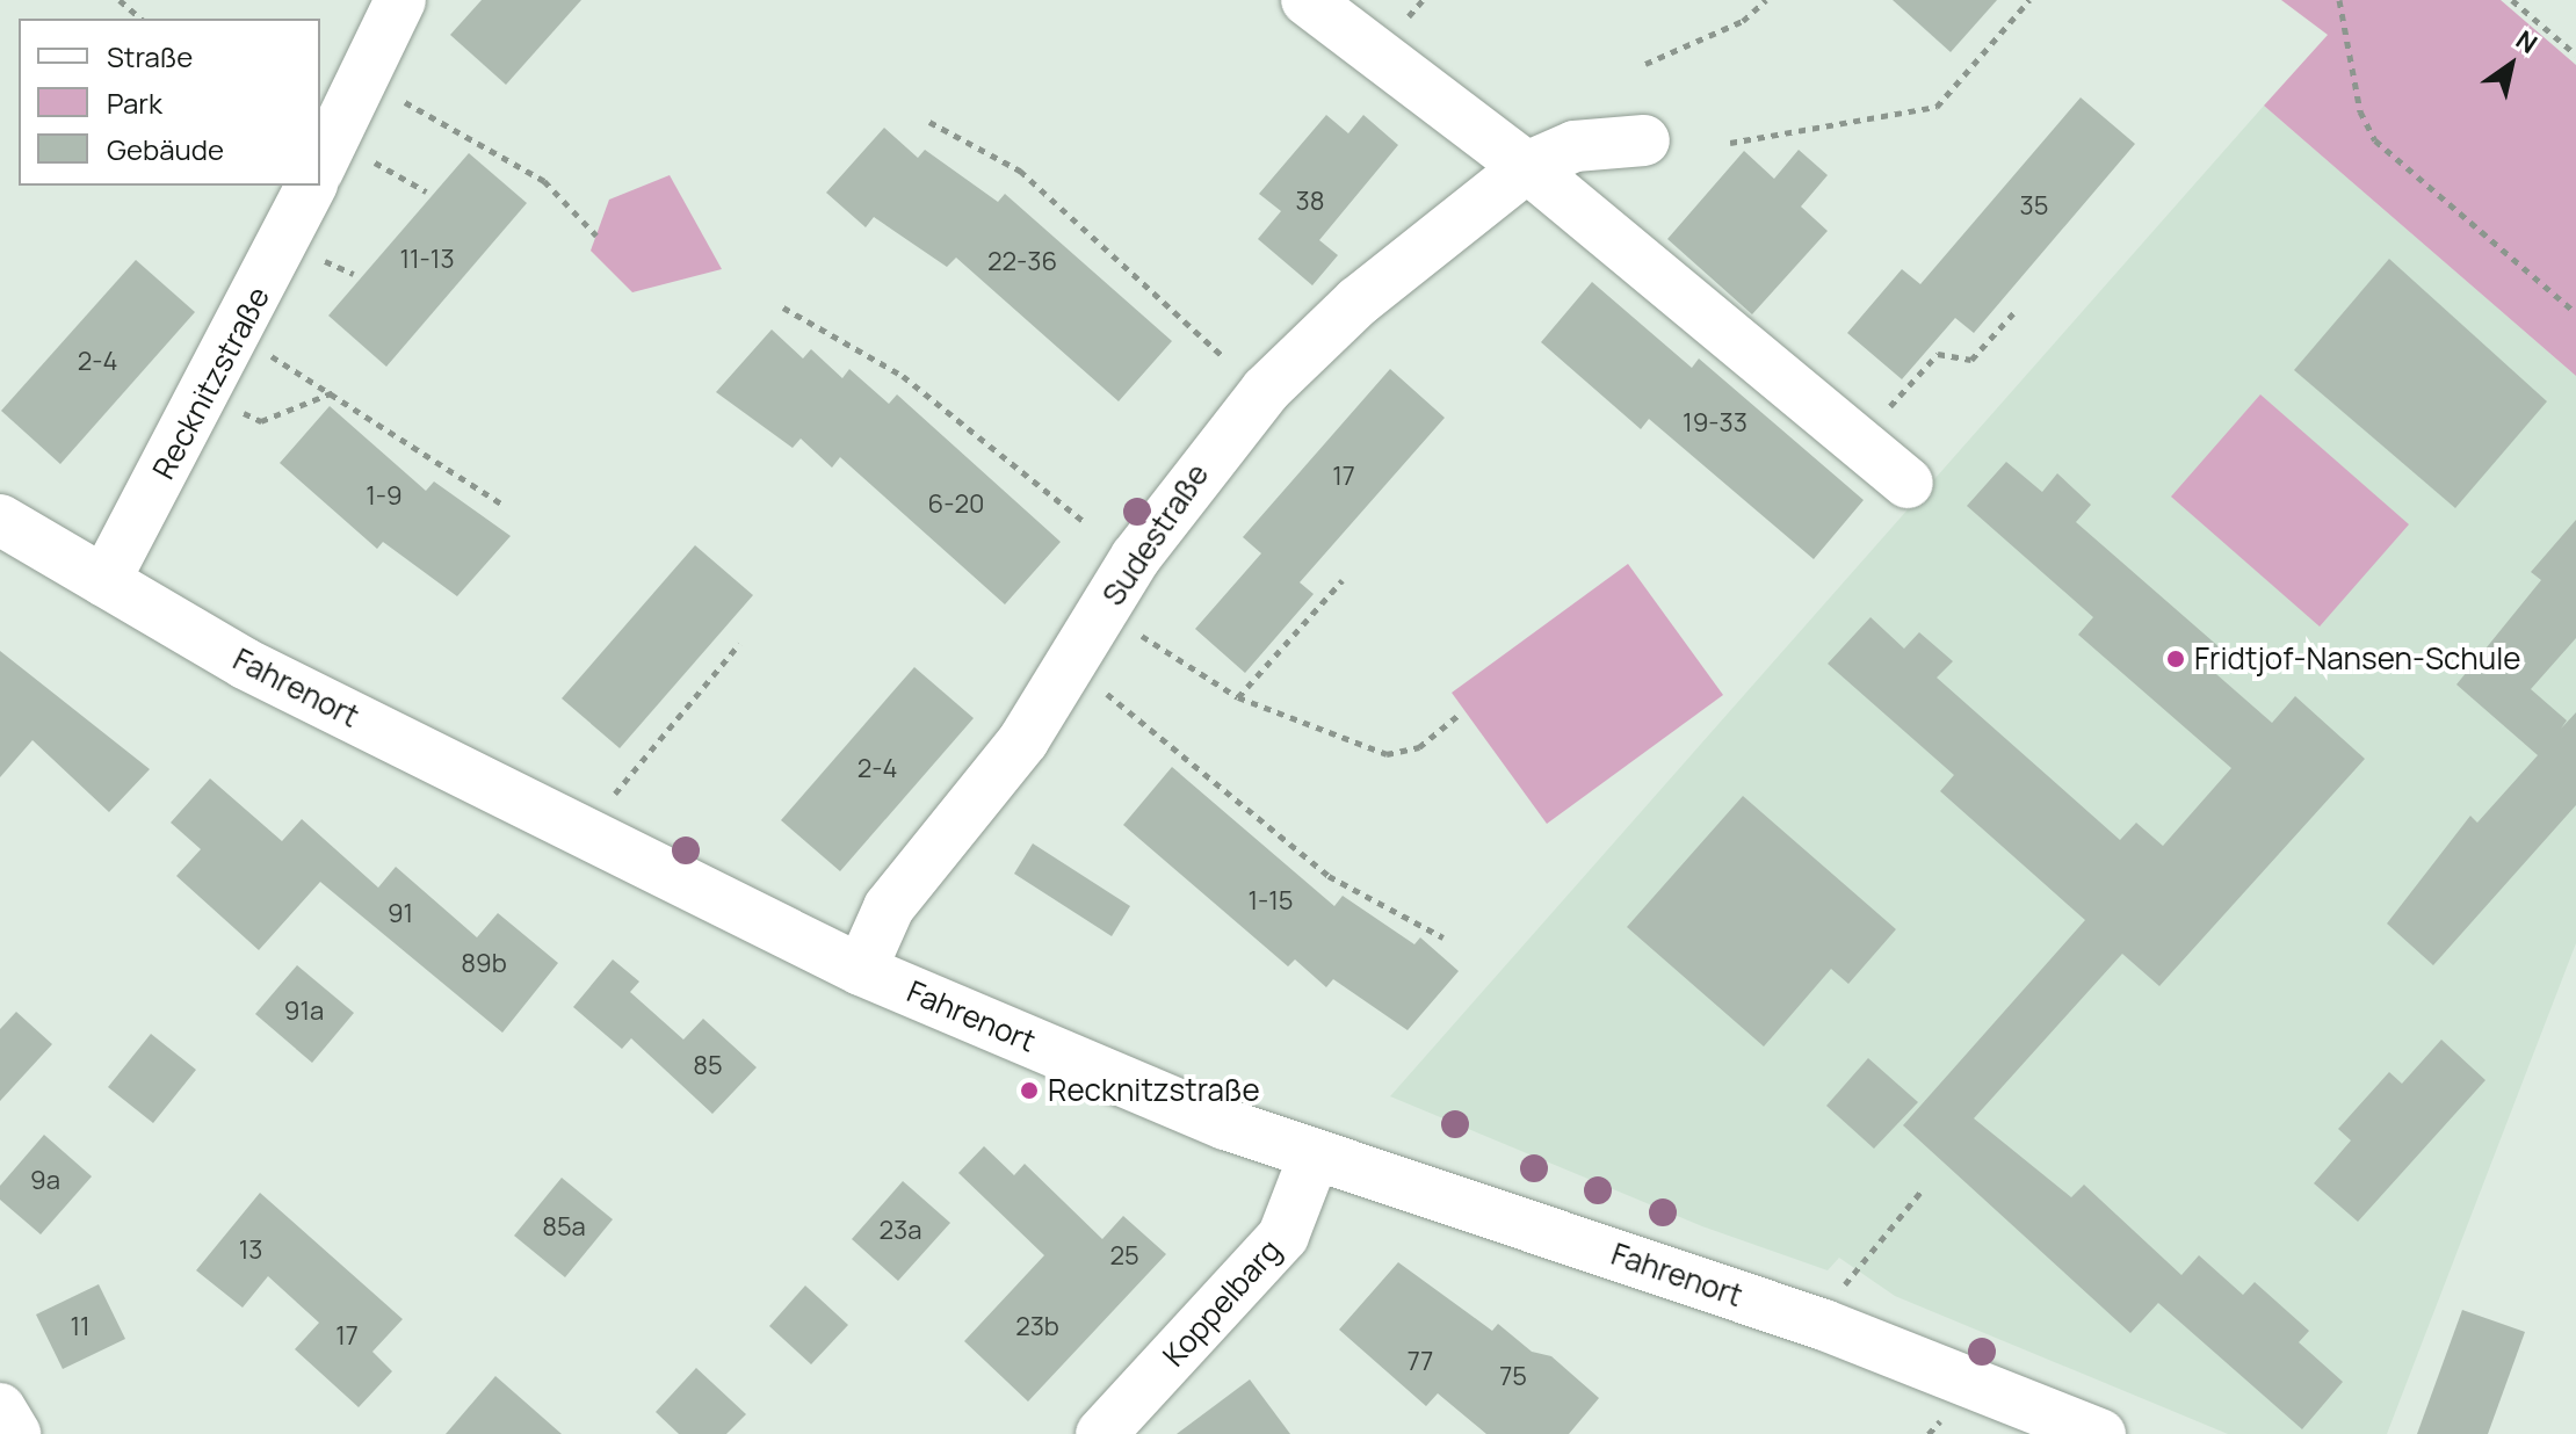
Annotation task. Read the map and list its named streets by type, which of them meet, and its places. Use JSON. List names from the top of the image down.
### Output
{
  "streets": {
    "street": [
      "Recknitzstraße",
      "Sudestraße",
      "Fahrenort",
      "Koppelbarg"
    ]
  },
  "crossings": [
    ["Recknitzstraße", "Fahrenort"],
    ["Sudestraße", "Fahrenort"],
    ["Fahrenort", "Koppelbarg"]
  ],
  "places": ["Fridtjof-Nansen-Schule", "Recknitzstraße"],
  "house_numbers": [
    "38",
    "35",
    "11-13",
    "22-36",
    "2-4",
    "19-33",
    "17",
    "1-9",
    "6-20",
    "2-4",
    "1-15",
    "91",
    "89b",
    "91a",
    "85",
    "9a",
    "85a",
    "23a",
    "13",
    "25",
    "11",
    "23b",
    "17",
    "77",
    "75"
  ],
  "legend": ["Straße", "Park", "Gebäude"],
  "north": "top right"
}
